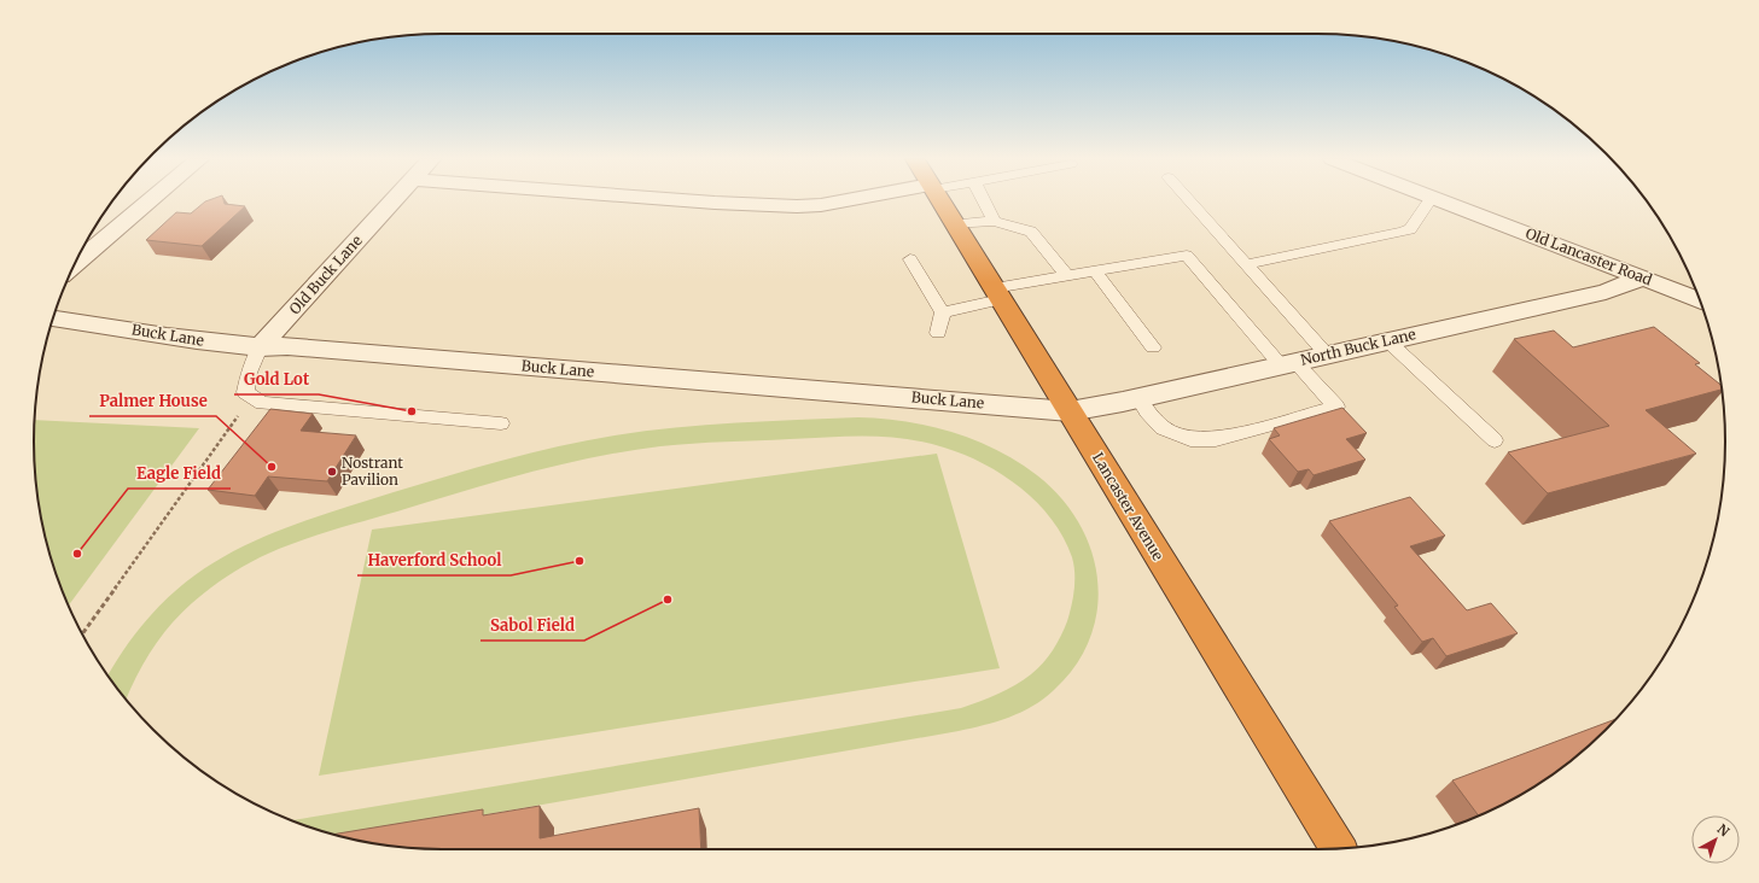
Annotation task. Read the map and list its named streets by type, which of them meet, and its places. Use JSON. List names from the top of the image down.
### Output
{
  "streets": {
    "highway": ["Lancaster Avenue"],
    "street": [
      "Old Lancaster Road",
      "Old Buck Lane",
      "Buck Lane",
      "North Buck Lane"
    ]
  },
  "crossings": [
    ["Old Lancaster Road", "North Buck Lane"],
    ["Old Buck Lane", "Buck Lane"],
    ["Buck Lane", "North Buck Lane"],
    ["Buck Lane", "Lancaster Avenue"],
    ["North Buck Lane", "Lancaster Avenue"]
  ],
  "places": [
    "Gold Lot",
    "Palmer House",
    "Nostrant Pavilion",
    "Eagle Field",
    "Haverford School",
    "Sabol Field"
  ],
  "north": "top right"
}
